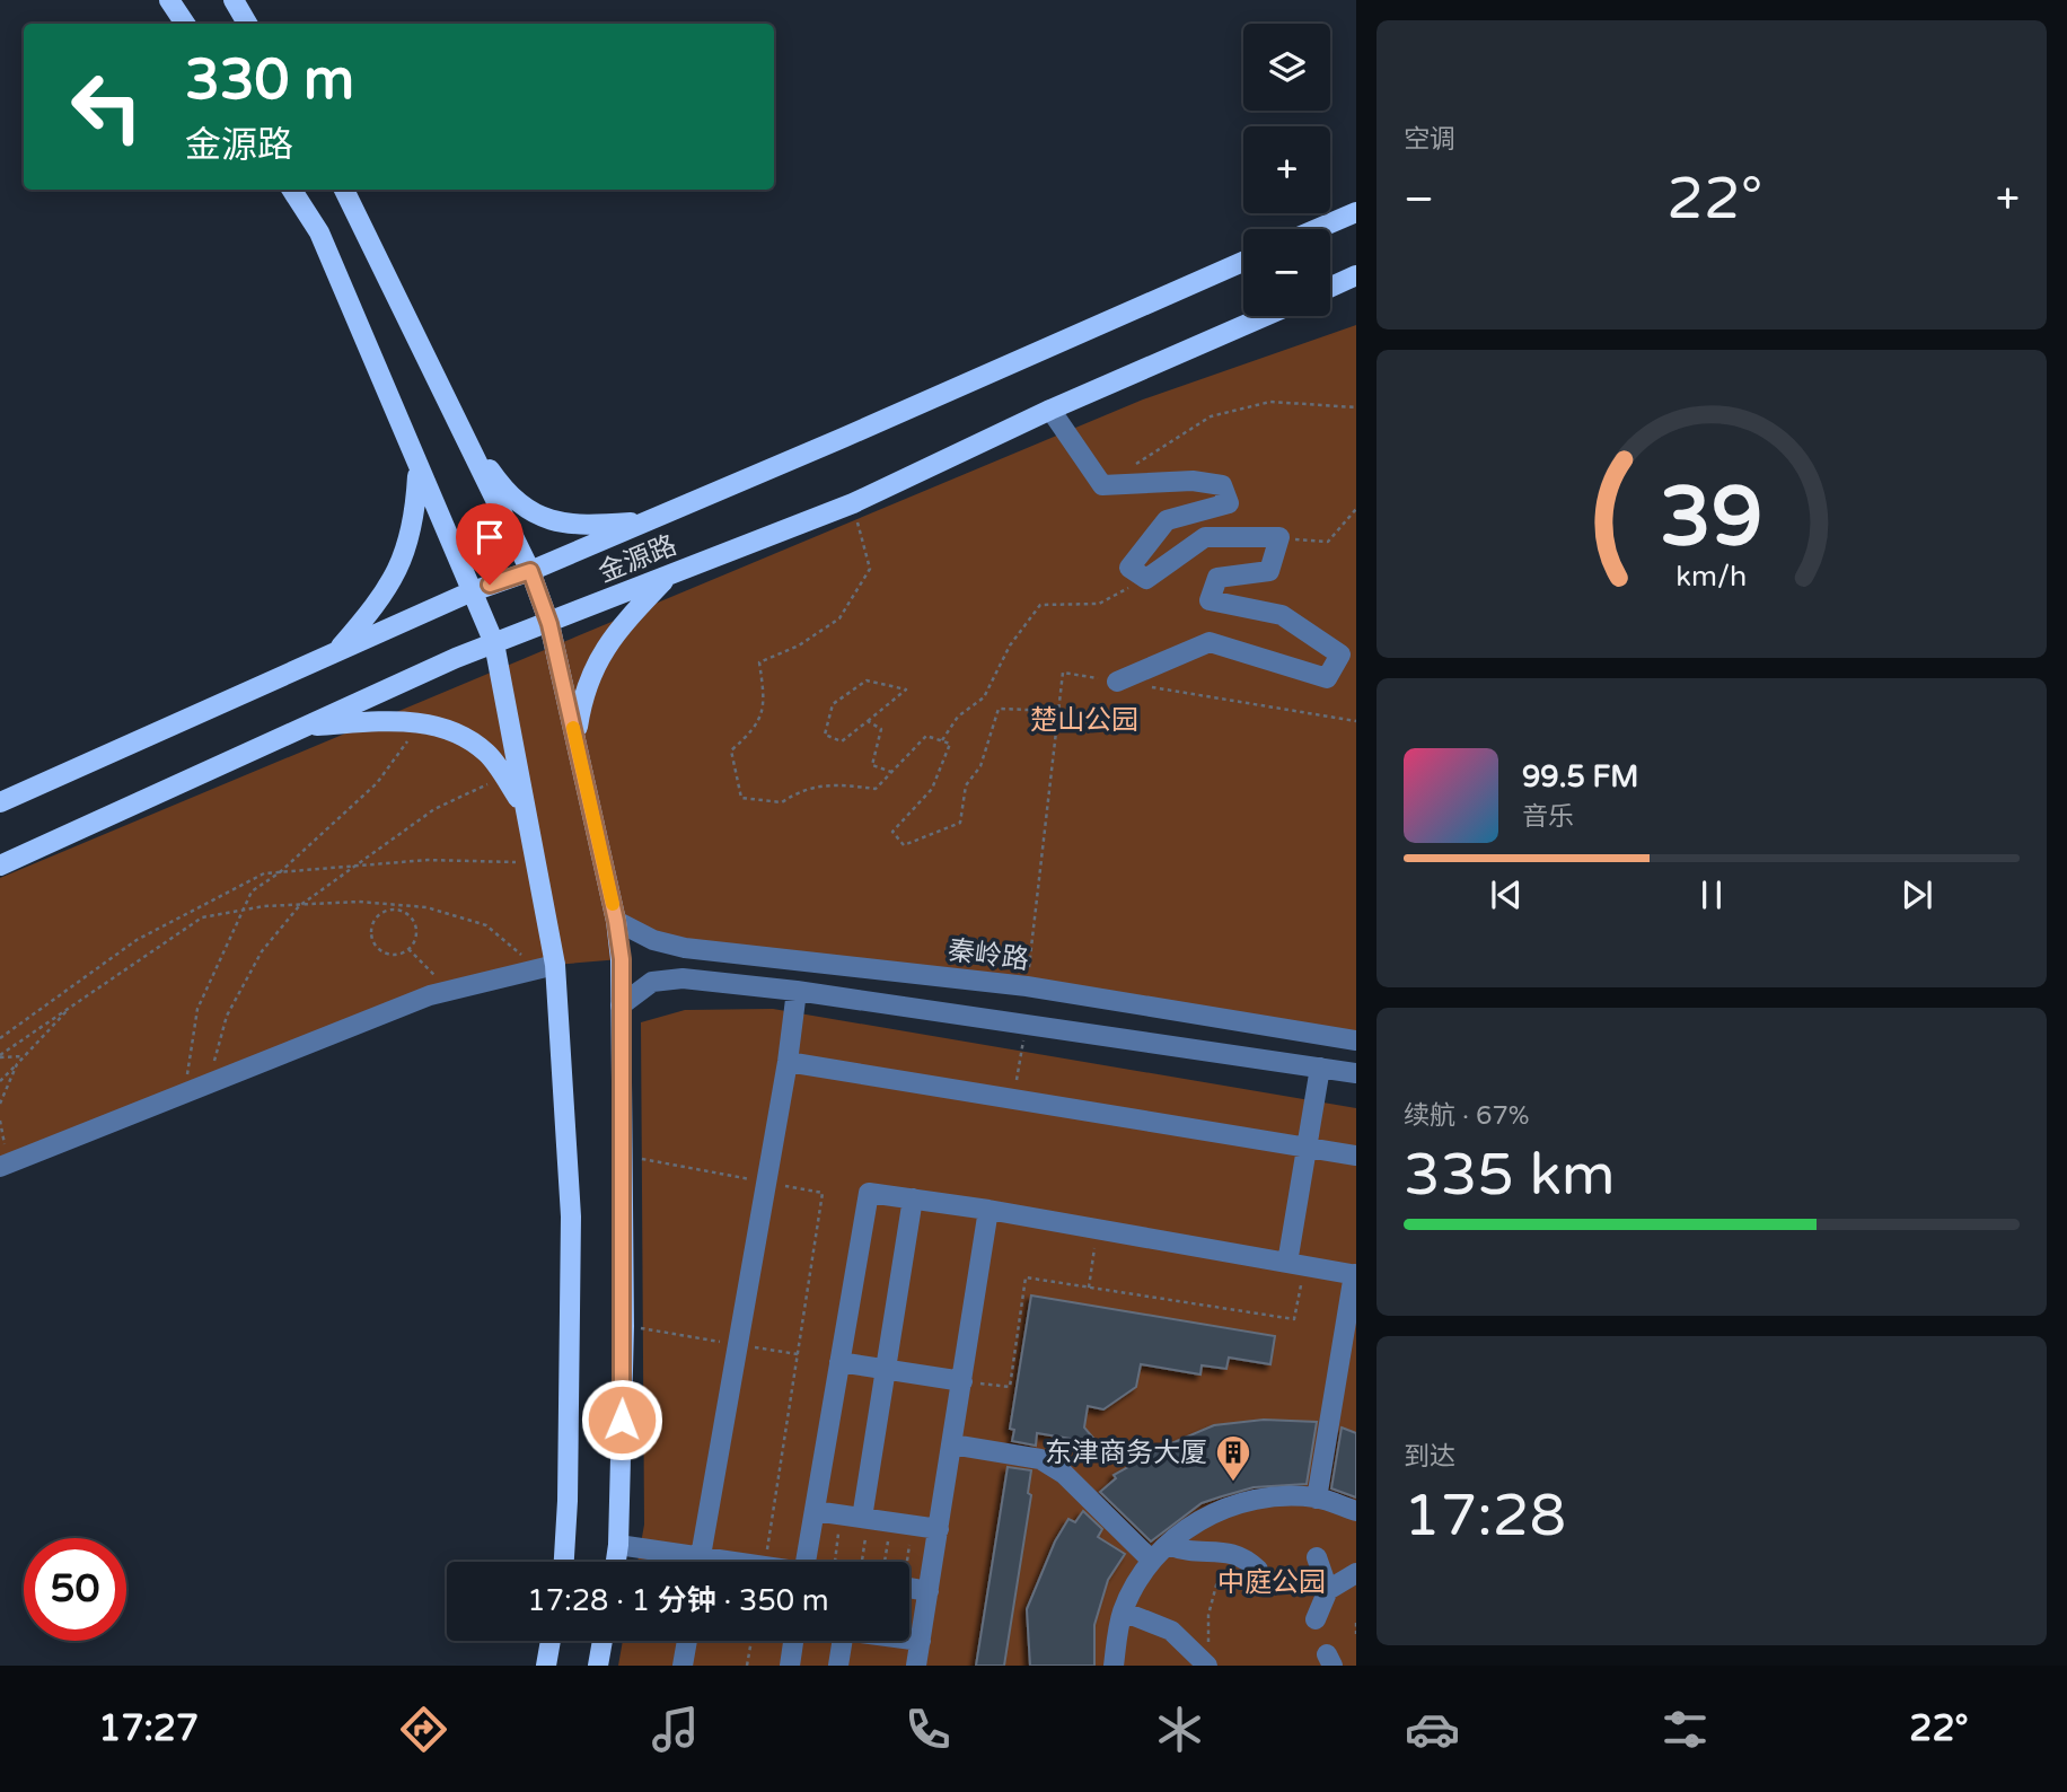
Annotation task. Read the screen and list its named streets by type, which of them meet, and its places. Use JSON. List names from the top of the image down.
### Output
{
  "streets": {
    "main road": ["金源路"],
    "street": ["秦岭路"]
  },
  "parks": ["楚山公园", "中庭公园"],
  "places": {
    "building": ["东津商务大厦"]
  },
  "page": {
    "tile": [
      "空调",
      ["续航 · 67%", "335 km"],
      ["到达", "17:28"]
    ],
    "map_buttons": ["+", "−"],
    "turn": ["330 m", "金源路"],
    "heat": ["−", "22°", "+"],
    "song": ["99.5 FM", "音乐"],
    "limit": "50",
    "trip": "17:28 · 1 分钟 · 350 m",
    "tabs": ["17:27", "22°"],
    "gauge": ["39", "km/h"]
  }
}
